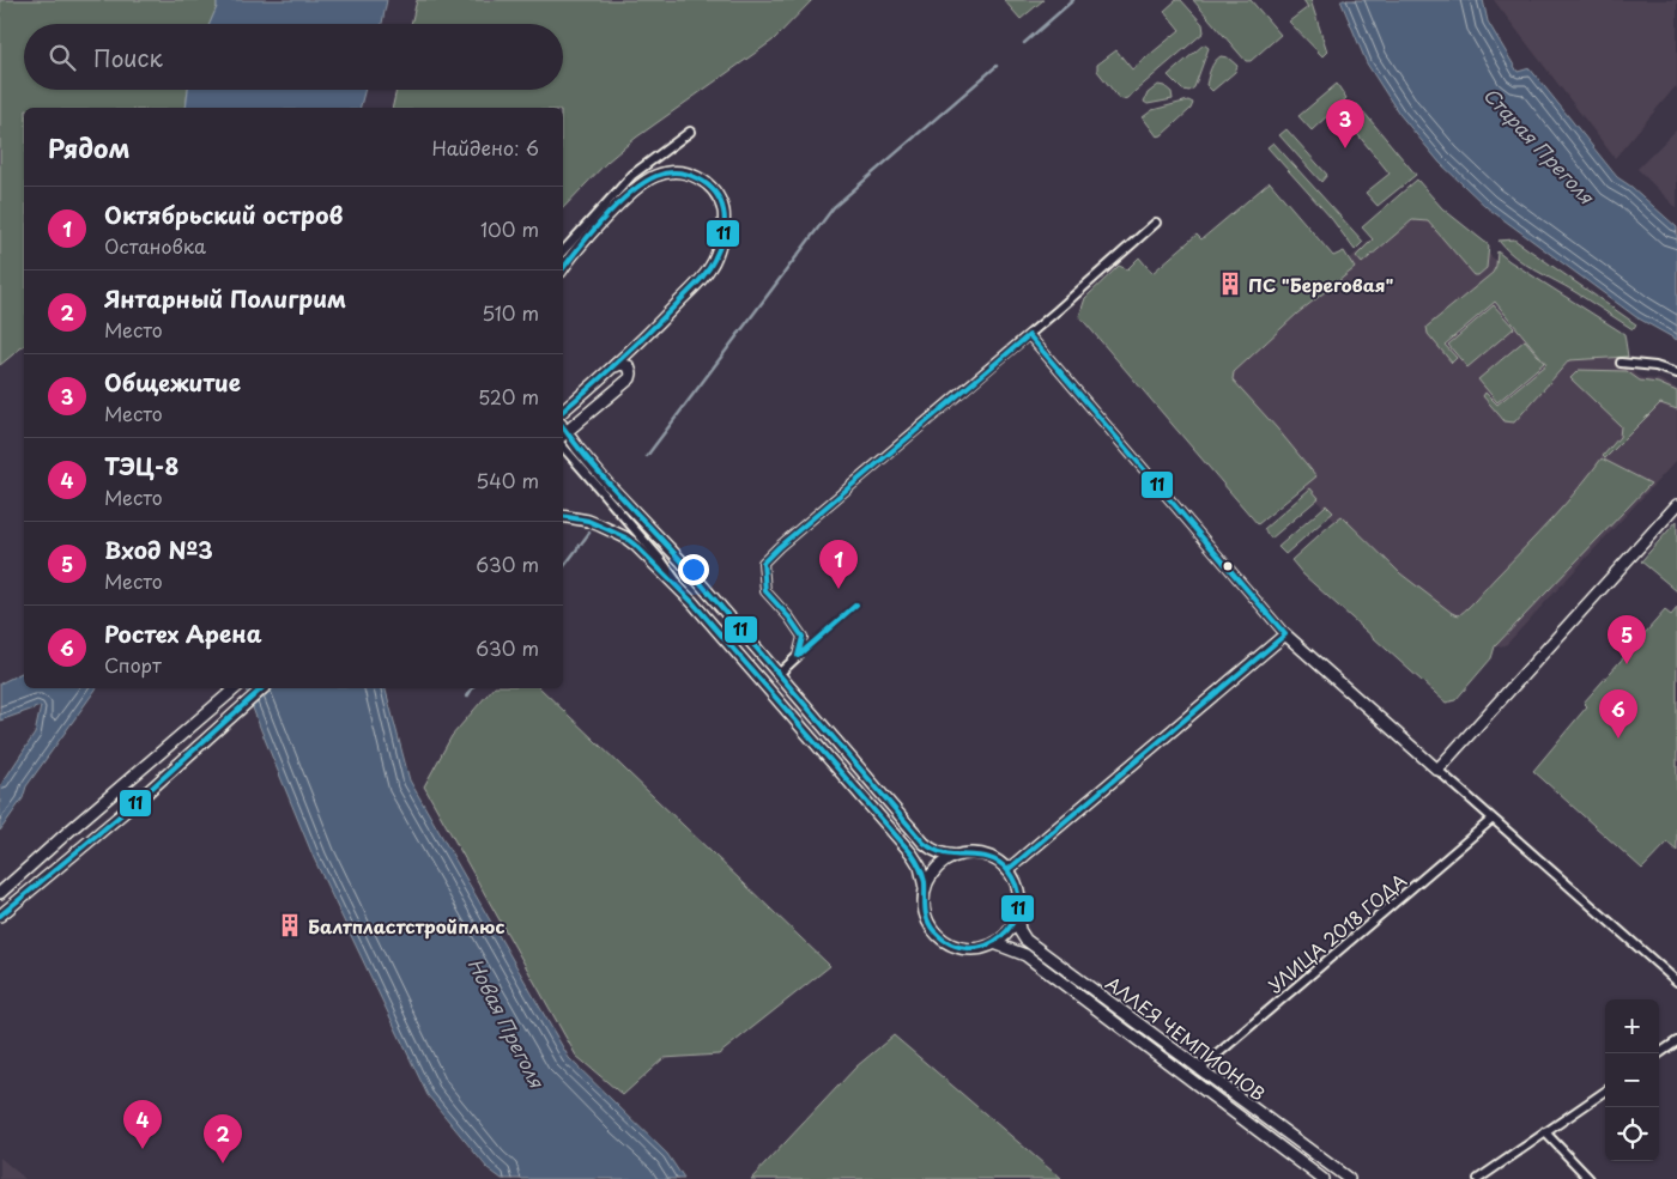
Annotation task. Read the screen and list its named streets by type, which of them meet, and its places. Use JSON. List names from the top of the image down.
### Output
{
  "streets": {
    "main road": ["АЛЛЕЯ ЧЕМПИОНОВ"],
    "street": ["УЛИЦА 2018 ГОДА"]
  },
  "crossings": [
    ["УЛИЦА 2018 ГОДА", "АЛЛЕЯ ЧЕМПИОНОВ"]
  ],
  "water": ["Старая Преголя", "Новая Преголя"],
  "places": {
    "building": ["ПС \"Береговая\"", "Балтпластстройплюс"]
  },
  "lines": ["transit line 11"],
  "page": {
    "search": "Поиск",
    "pins": [
      "3",
      "1",
      "5",
      "6",
      "4",
      "2"
    ],
    "heading": ["Рядом", "Найдено: 6"],
    "list": [
      {
        "mark": "1",
        "name": "Октябрьский остров",
        "note": "Остановка",
        "value": "100 m"
      },
      {
        "mark": "2",
        "name": "Янтарный Полигрим",
        "note": "Место",
        "value": "510 m"
      },
      {
        "mark": "3",
        "name": "Общежитие",
        "note": "Место",
        "value": "520 m"
      },
      {
        "mark": "4",
        "name": "ТЭЦ-8",
        "note": "Место",
        "value": "540 m"
      },
      {
        "mark": "5",
        "name": "Вход №3",
        "note": "Место",
        "value": "630 m"
      },
      {
        "mark": "6",
        "name": "Ростех Арена",
        "note": "Спорт",
        "value": "630 m"
      }
    ],
    "map_buttons": ["+", "−"]
  }
}
